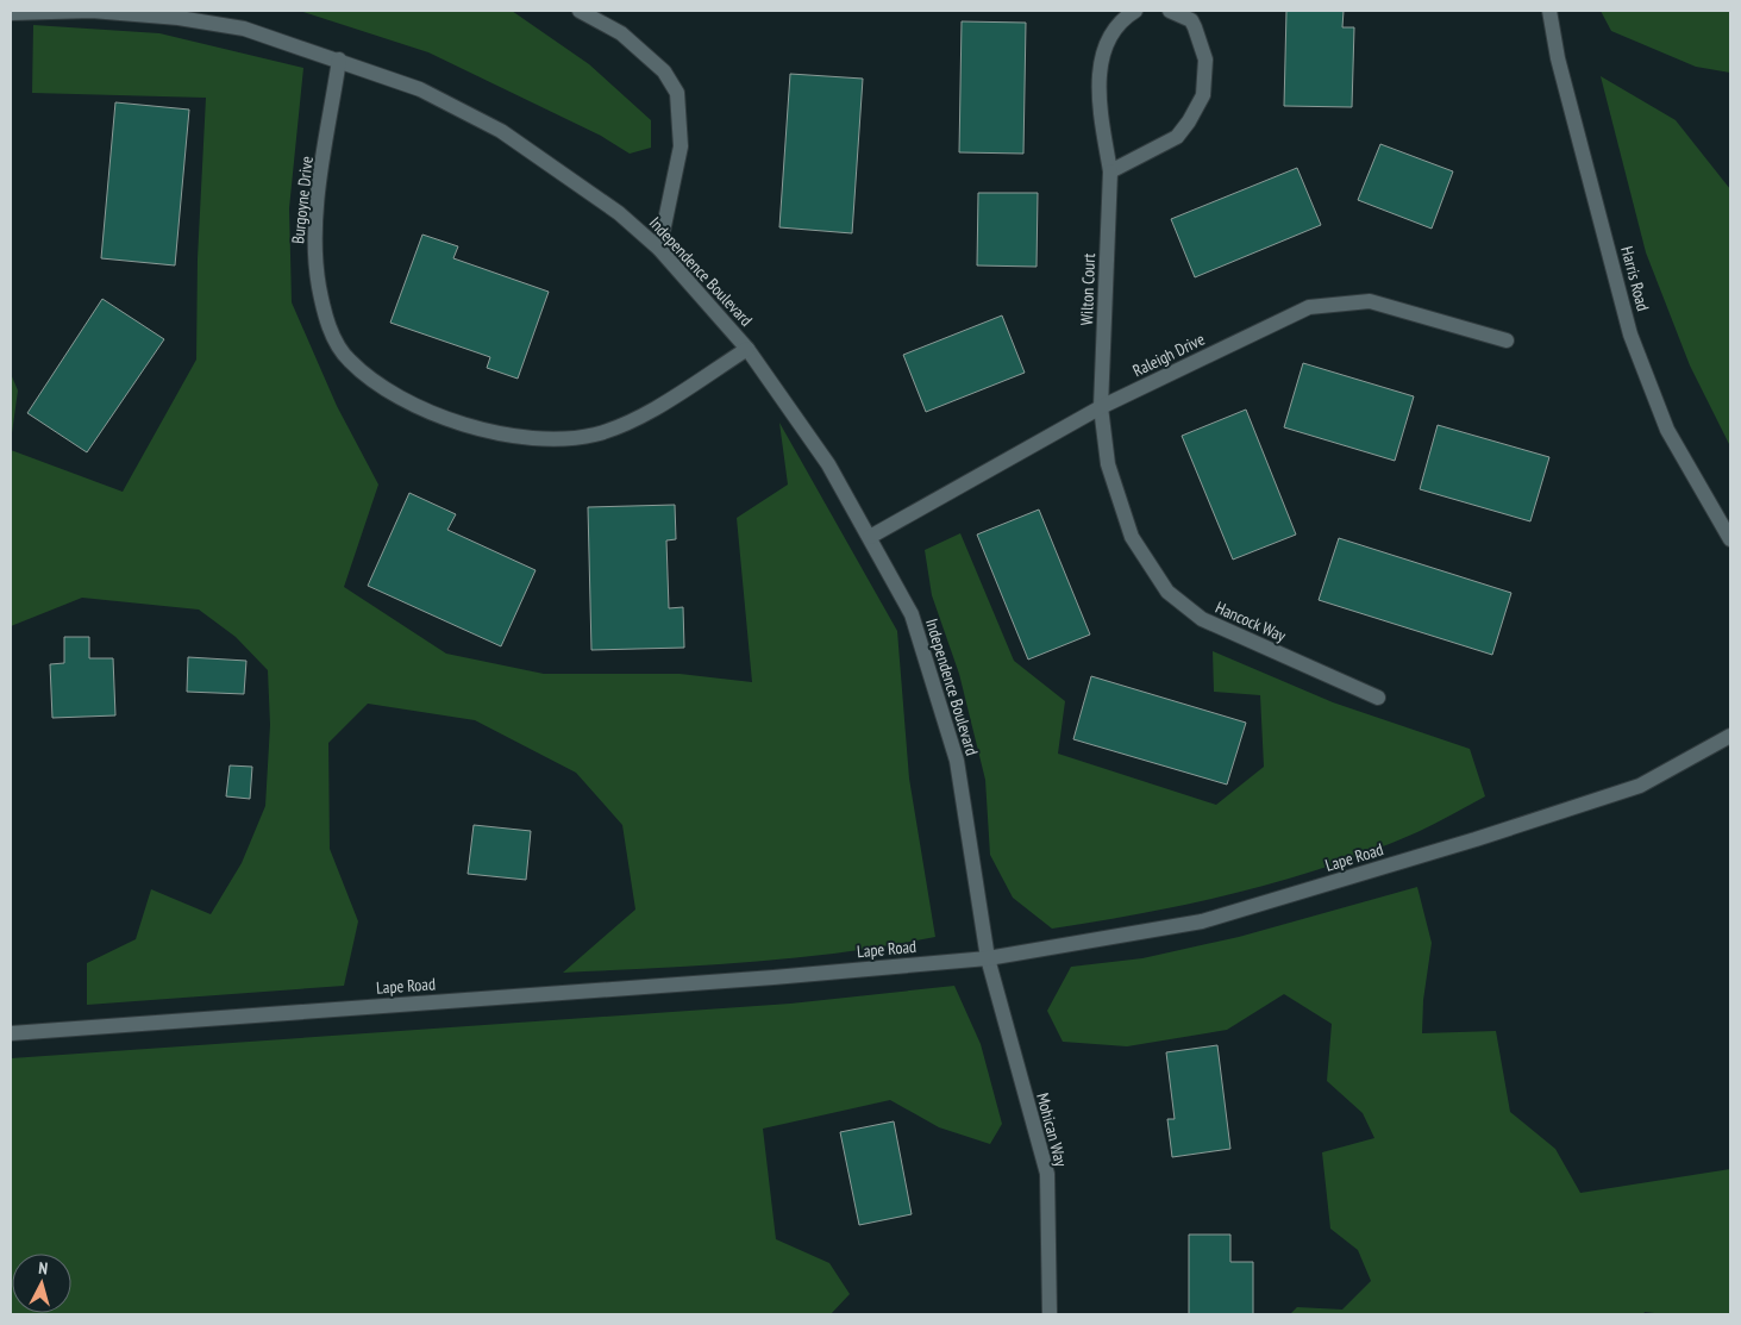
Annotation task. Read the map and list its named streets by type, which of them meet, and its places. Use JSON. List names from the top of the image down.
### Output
{
  "streets": {
    "street": [
      "Burgoyne Drive",
      "Independence Boulevard",
      "Harris Road",
      "Wilton Court",
      "Raleigh Drive",
      "Hancock Way",
      "Lape Road",
      "Mohican Way"
    ]
  },
  "crossings": [
    ["Burgoyne Drive", "Independence Boulevard"],
    ["Independence Boulevard", "Raleigh Drive"],
    ["Independence Boulevard", "Lape Road"],
    ["Independence Boulevard", "Mohican Way"],
    ["Wilton Court", "Raleigh Drive"],
    ["Wilton Court", "Hancock Way"],
    ["Raleigh Drive", "Hancock Way"],
    ["Lape Road", "Mohican Way"]
  ],
  "north": "top"
}
